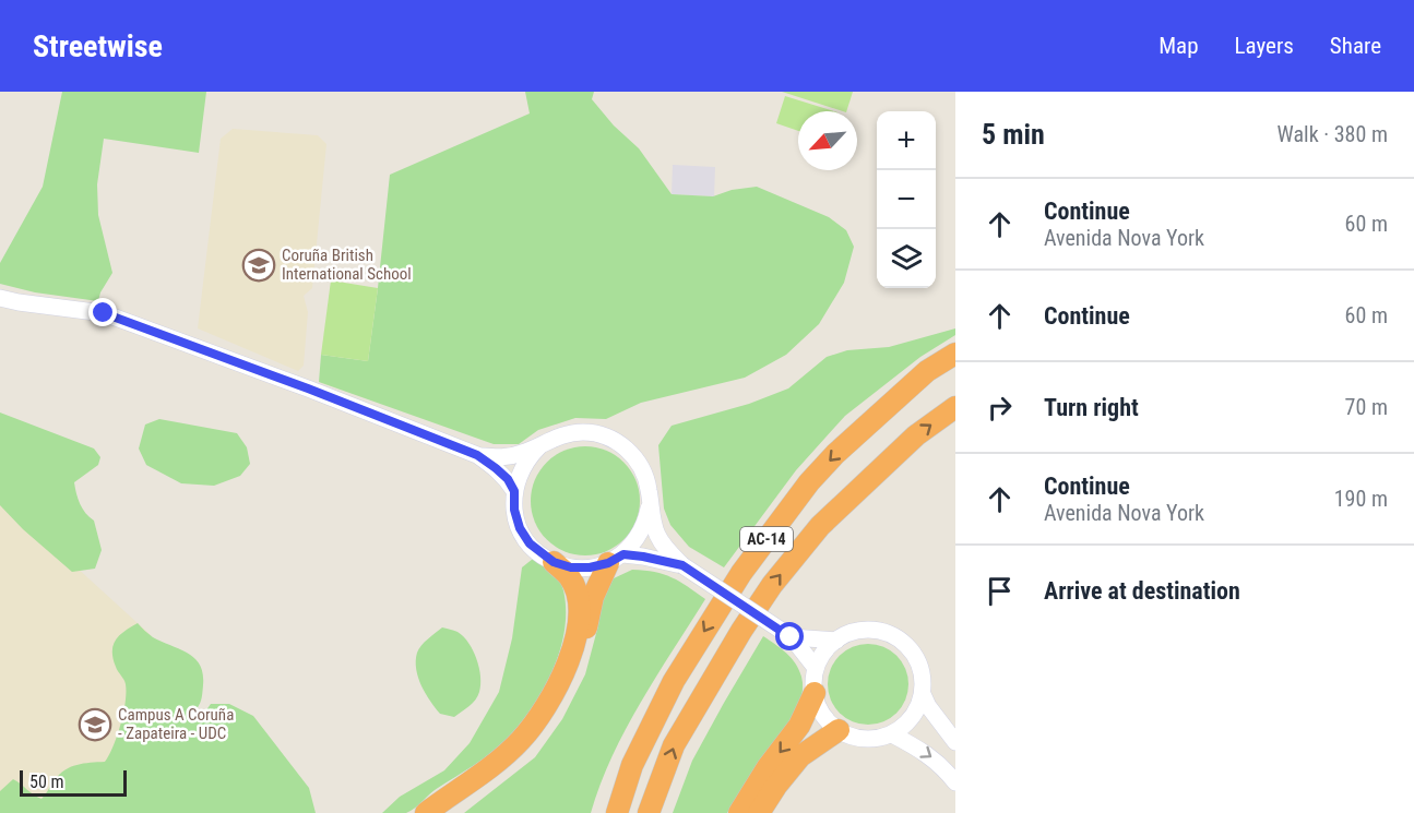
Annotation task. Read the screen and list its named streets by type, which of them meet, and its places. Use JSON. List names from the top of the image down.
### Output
{
  "streets": {
    "highway": ["AC-14"]
  },
  "places": {
    "school or university": ["Coruña British International School", "Campus A Coruña - Zapateira - UDC"]
  },
  "scale_bar": "50 m",
  "north": "bottom left",
  "page": {
    "header": "Streetwise",
    "nav": ["Map", "Layers", "Share"],
    "heading": ["5 min", "Walk · 380 m"],
    "map_buttons": ["+", "−"],
    "list": [
      ["Continue", "Avenida Nova York", "60 m"],
      ["Continue", "60 m"],
      ["Turn right", "70 m"],
      ["Continue", "Avenida Nova York", "190 m"],
      "Arrive at destination"
    ],
    "scale": "50 m"
  }
}
